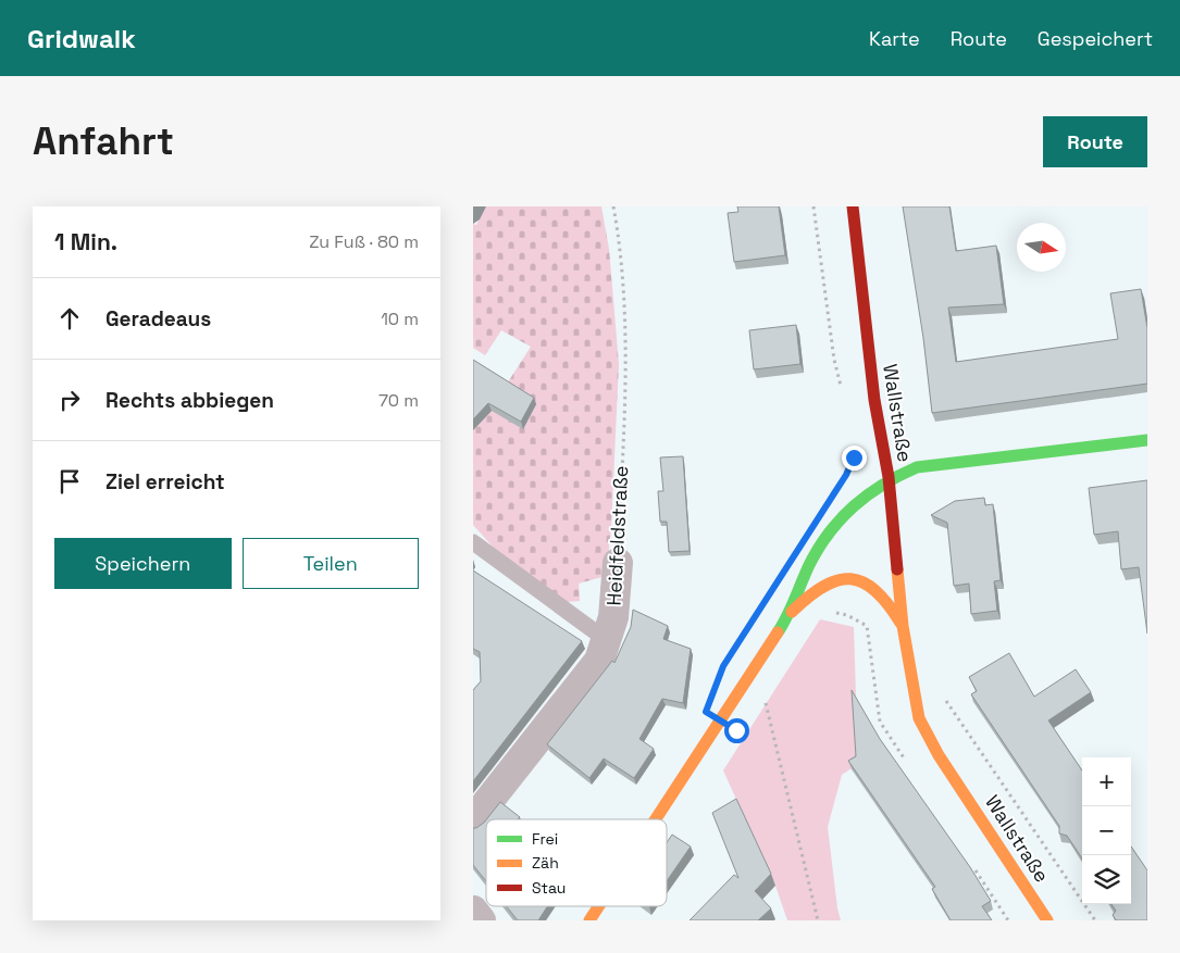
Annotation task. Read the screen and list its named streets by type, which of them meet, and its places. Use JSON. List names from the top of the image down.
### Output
{
  "streets": {
    "main road": ["Wallstraße"],
    "street": ["Heidfeldstraße"]
  },
  "legend": ["Frei", "Zäh", "Stau"],
  "north": "right",
  "page": {
    "header": "Gridwalk",
    "nav": ["Karte", "Route", "Gespeichert"],
    "buttons": [
      "Route",
      ["Speichern", "Teilen"]
    ],
    "title": "Anfahrt",
    "heading": ["1 Min.", "Zu Fuß · 80 m"],
    "list": [
      ["Geradeaus", "10 m"],
      ["Rechts abbiegen", "70 m"],
      "Ziel erreicht"
    ],
    "map_buttons": ["+", "−"]
  }
}
